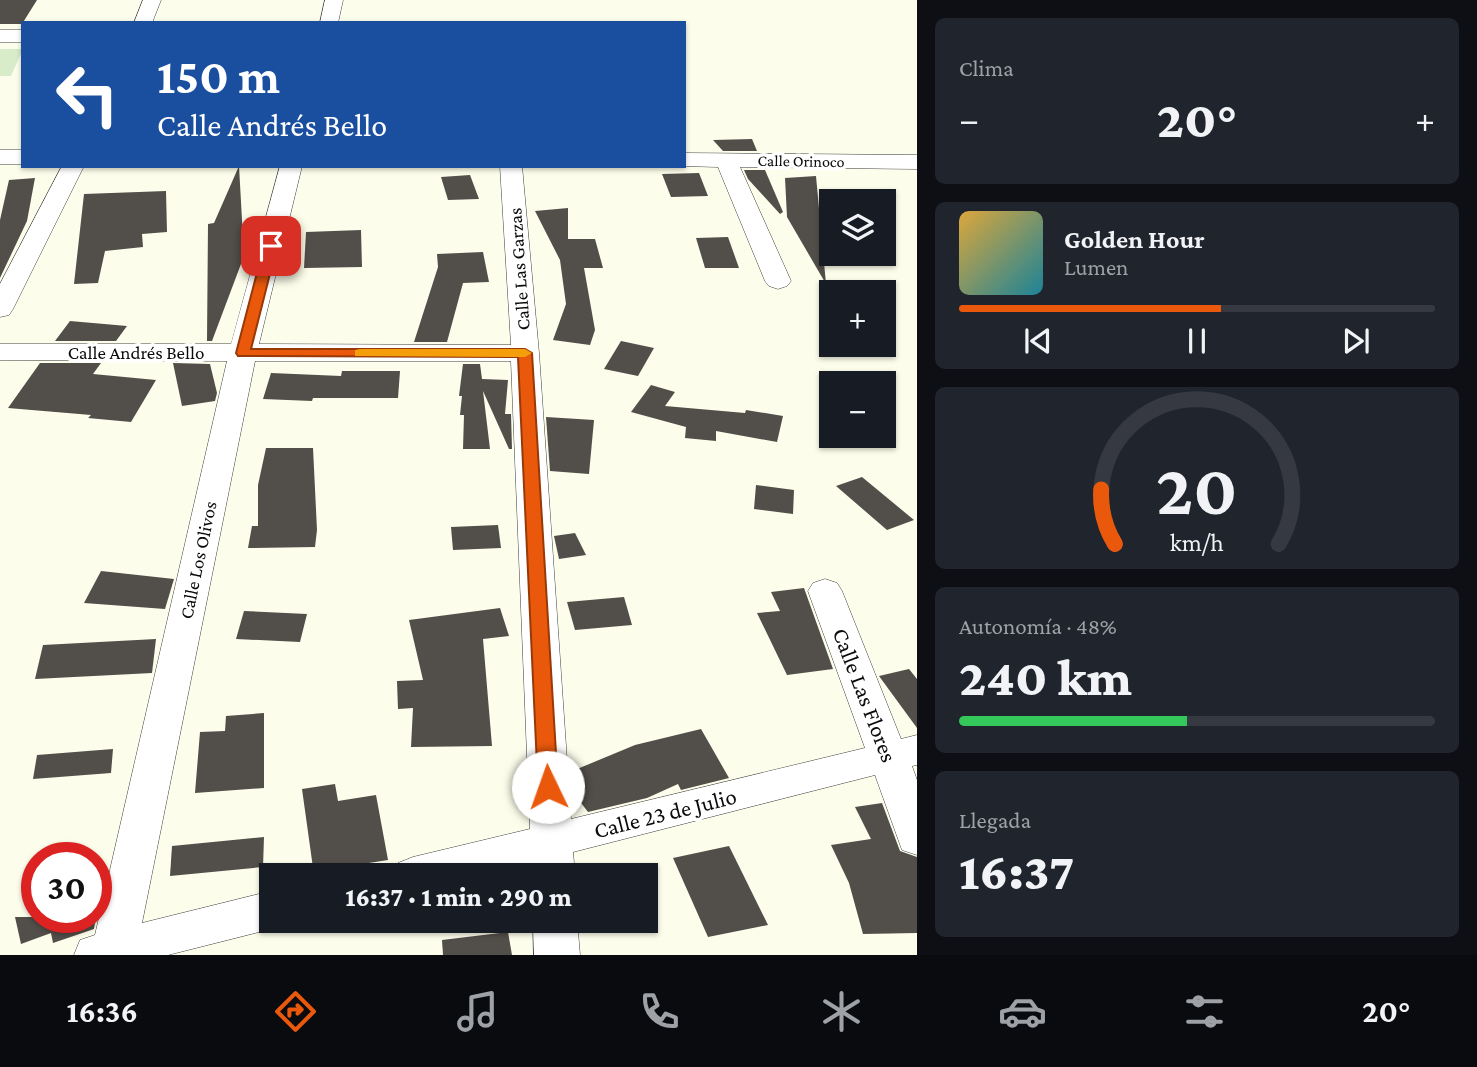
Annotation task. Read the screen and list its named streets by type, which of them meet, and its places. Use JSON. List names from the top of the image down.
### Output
{
  "streets": {
    "street": [
      "Calle Orinoco",
      "Calle Las Garzas",
      "Calle Andrés Bello",
      "Calle Los Olivos",
      "Calle Las Flores",
      "Calle 23 de Julio"
    ]
  },
  "crossings": [
    ["Calle Las Garzas", "Calle Andrés Bello"],
    ["Calle Las Garzas", "Calle 23 de Julio"],
    ["Calle Andrés Bello", "Calle Los Olivos"],
    ["Calle Las Flores", "Calle 23 de Julio"]
  ],
  "page": {
    "tile": [
      "Clima",
      ["Autonomía · 48%", "240 km"],
      ["Llegada", "16:37"]
    ],
    "turn": ["150 m", "Calle Andrés Bello"],
    "heat": ["−", "20°", "+"],
    "map_buttons": ["+", "−"],
    "song": ["Golden Hour", "Lumen"],
    "limit": "30",
    "trip": "16:37 · 1 min · 290 m",
    "tabs": ["16:36", "20°"],
    "gauge": ["20", "km/h"]
  }
}
